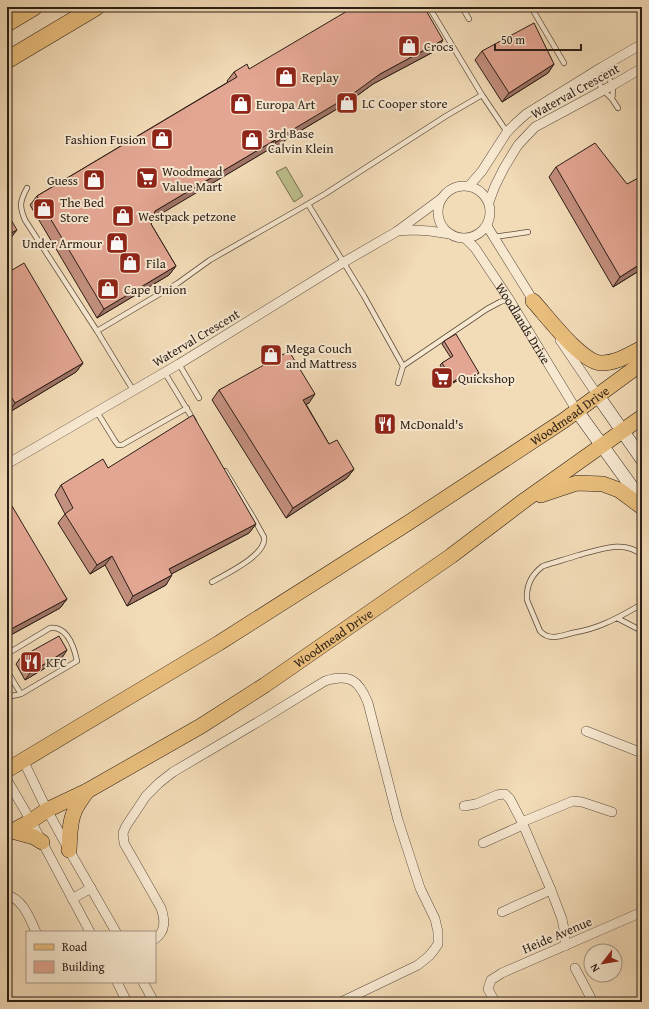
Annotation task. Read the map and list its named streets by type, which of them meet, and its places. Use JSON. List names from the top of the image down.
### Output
{
  "streets": {
    "main road": ["Woodmead Drive"],
    "street": ["Waterval Crescent", "Woodlands Drive", "Heide Avenue"]
  },
  "crossings": [
    ["Waterval Crescent", "Woodlands Drive"],
    ["Woodlands Drive", "Woodmead Drive"]
  ],
  "places": {
    "shop": [
      "Crocs",
      "Replay",
      "LC Cooper store",
      "Europa Art",
      "Fashion Fusion",
      "3rd Base Calvin Klein",
      "Guess",
      "The Bed Store",
      "Westpack petzone",
      "Under Armour",
      "Fila",
      "Cape Union",
      "Mega Couch and Mattress"
    ],
    "supermarket": ["Woodmead Value Mart", "Quickshop"],
    "restaurant": ["McDonald's", "KFC"]
  },
  "legend": ["Road", "Building"],
  "scale_bar": "50 m",
  "north": "bottom left"
}
